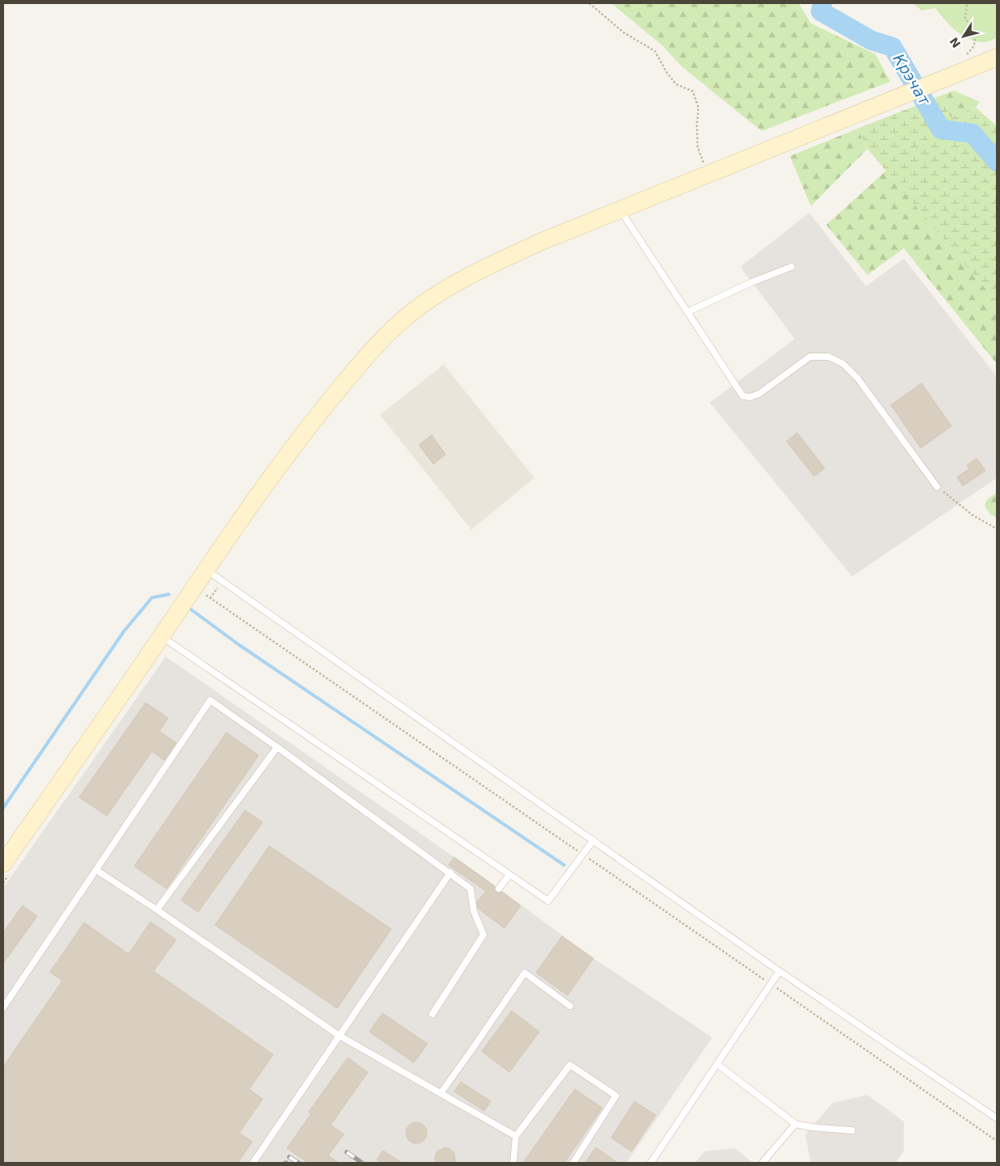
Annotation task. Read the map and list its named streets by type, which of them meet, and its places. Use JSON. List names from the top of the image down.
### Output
{
  "water": ["Крэчат"],
  "north": "bottom left"
}
